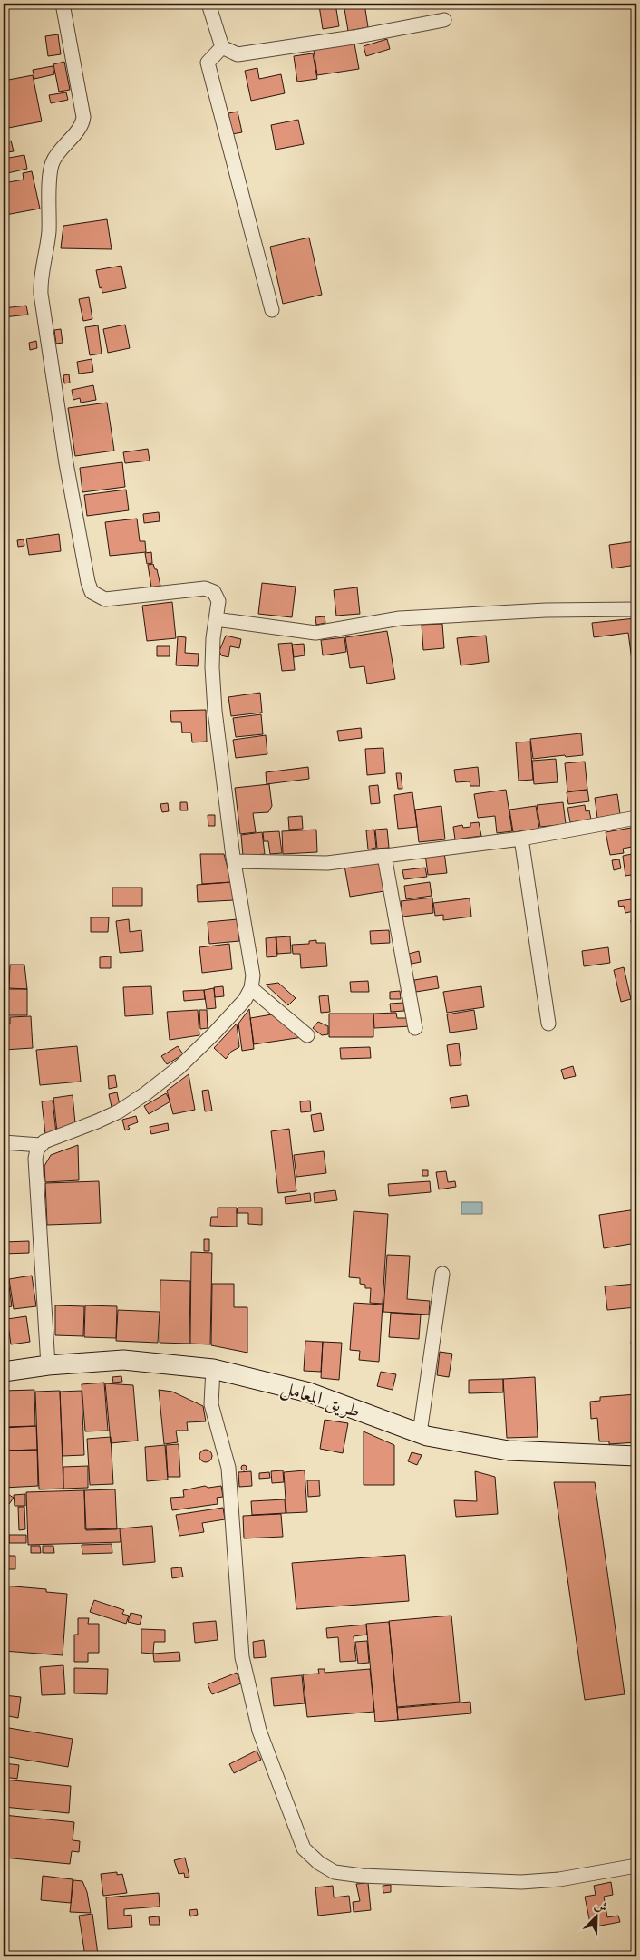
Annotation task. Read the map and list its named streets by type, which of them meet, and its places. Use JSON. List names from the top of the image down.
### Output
{
  "streets": {
    "main road": ["طريق المعامل"]
  },
  "north": "top right"
}
